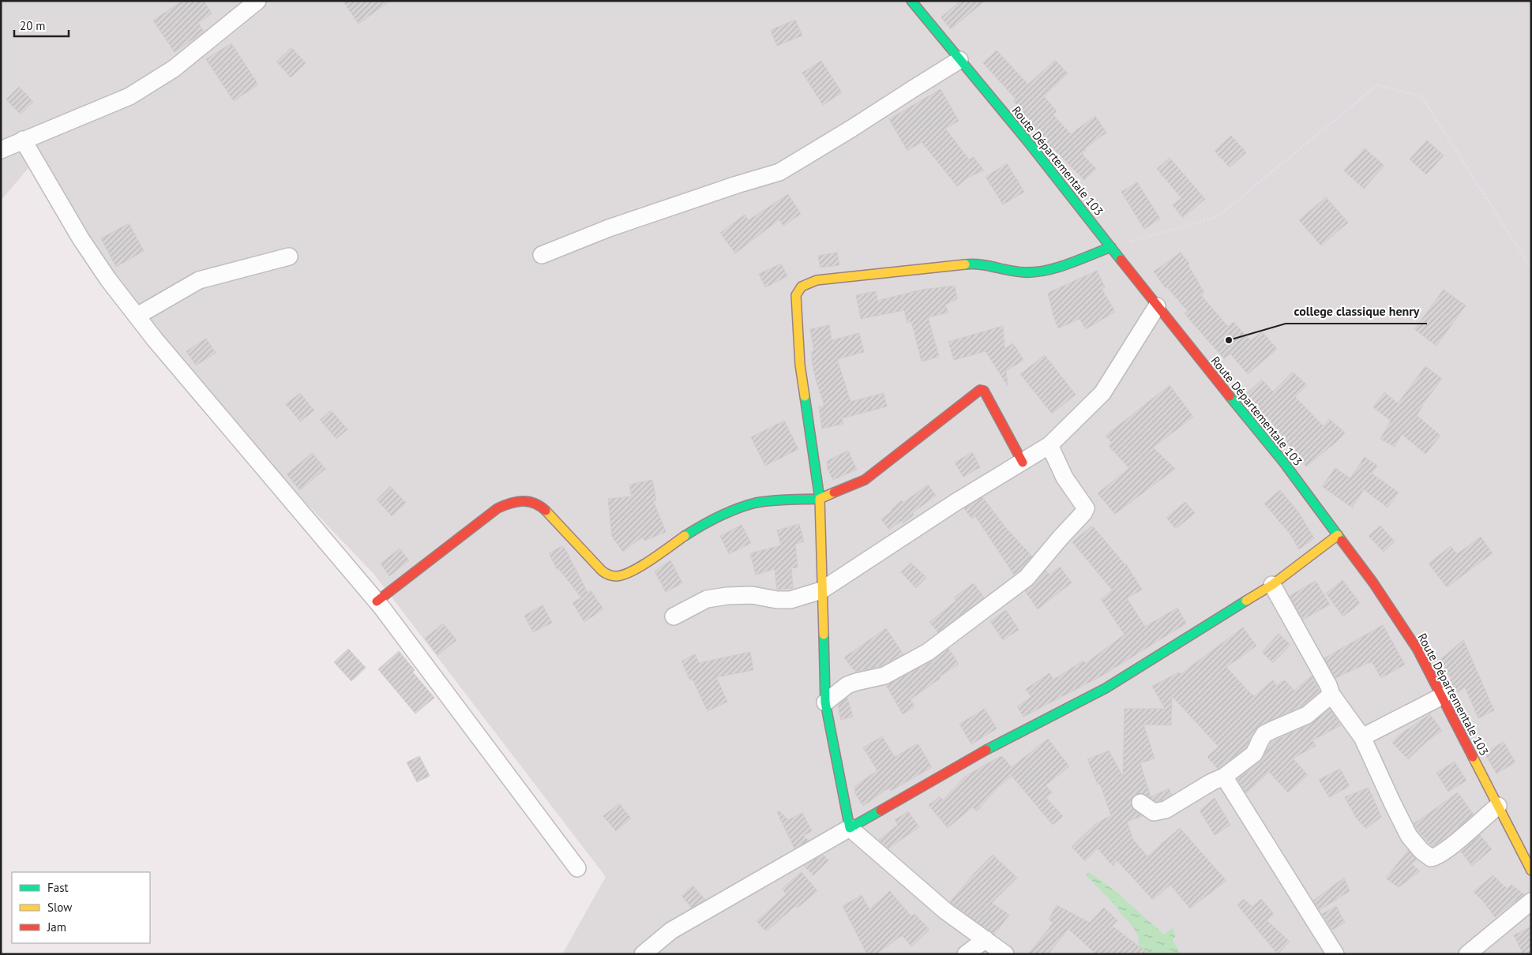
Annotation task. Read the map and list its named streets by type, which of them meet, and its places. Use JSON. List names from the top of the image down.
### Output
{
  "streets": {
    "street": ["Route Départementale 103"]
  },
  "places": ["college classique henry"],
  "legend": ["Fast", "Slow", "Jam"],
  "scale_bar": "20 m"
}
